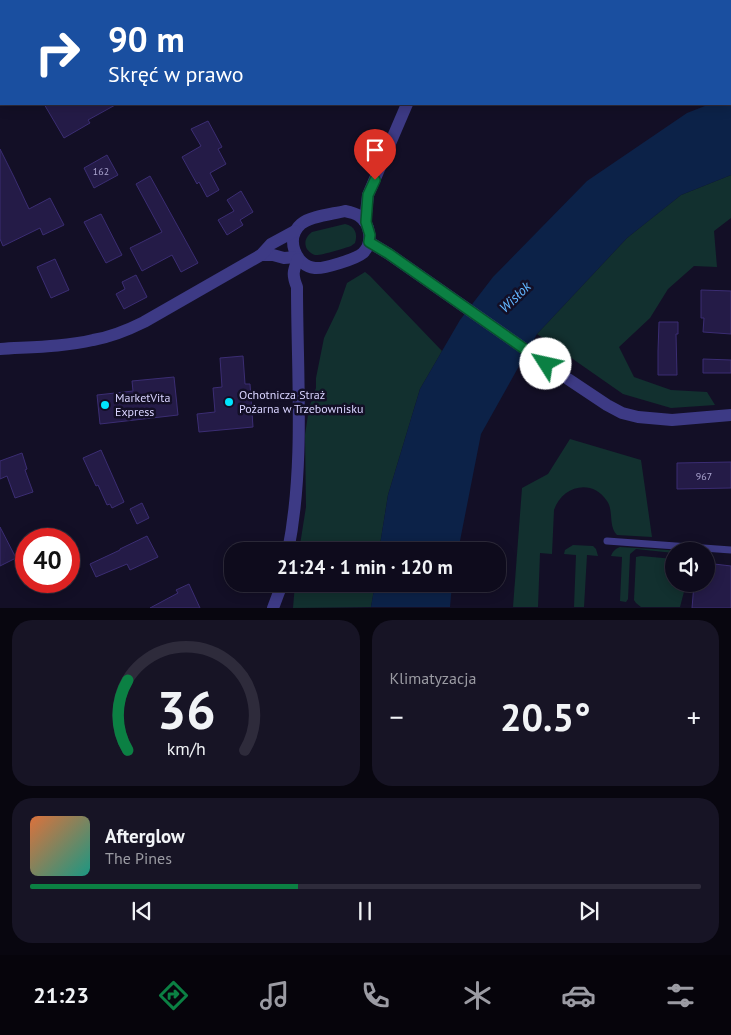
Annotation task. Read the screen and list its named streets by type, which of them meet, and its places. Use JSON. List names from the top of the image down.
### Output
{
  "water": ["Wisłok"],
  "places": ["Ochotnicza Straż Pożarna w Trzebownisku", "MarketVita Express"],
  "house_numbers": ["162", "967"],
  "page": {
    "turn": ["90 m", "Skręć w prawo"],
    "limit": "40",
    "trip": "21:24 · 1 min · 120 m",
    "tile": "Klimatyzacja",
    "heat": ["−", "20.5°", "+"],
    "song": ["Afterglow", "The Pines"],
    "tabs": "21:23",
    "gauge": ["36", "km/h"]
  }
}
